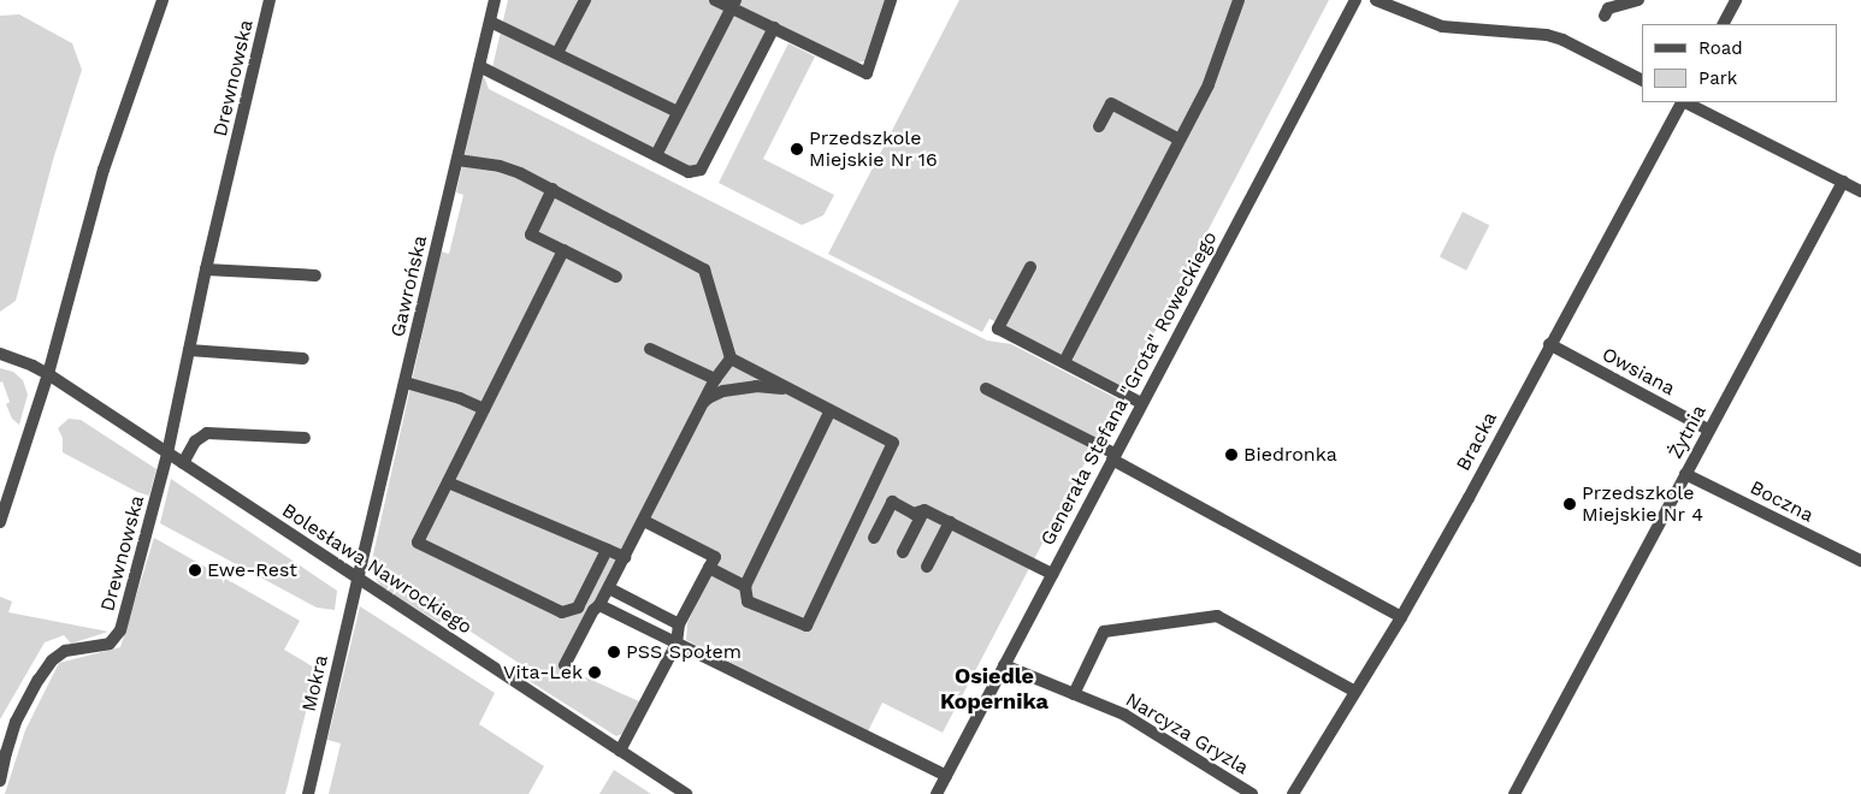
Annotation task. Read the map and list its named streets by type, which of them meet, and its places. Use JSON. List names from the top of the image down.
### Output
{
  "streets": {
    "street": [
      "Drewnowska",
      "Gawrońska",
      "Owsiana",
      "Generała Stefana \"Grota\" Roweckiego",
      "Żytnia",
      "Bracka",
      "Boczna",
      "Bolesława Nawrockiego",
      "Mokra",
      "Narcyza Gryzla"
    ]
  },
  "crossings": [
    ["Drewnowska", "Bolesława Nawrockiego"],
    ["Gawrońska", "Bolesława Nawrockiego"],
    ["Gawrońska", "Mokra"],
    ["Owsiana", "Żytnia"],
    ["Owsiana", "Bracka"],
    ["Generała Stefana \"Grota\" Roweckiego", "Narcyza Gryzla"],
    ["Żytnia", "Boczna"],
    ["Bolesława Nawrockiego", "Mokra"]
  ],
  "districts": ["Osiedle Kopernika"],
  "places": [
    "Przedszkole Miejskie Nr 16",
    "Biedronka",
    "Przedszkole Miejskie Nr 4",
    "Ewe-Rest",
    "PSS Społem",
    "Vita-Lek"
  ],
  "legend": ["Road", "Park"]
}
